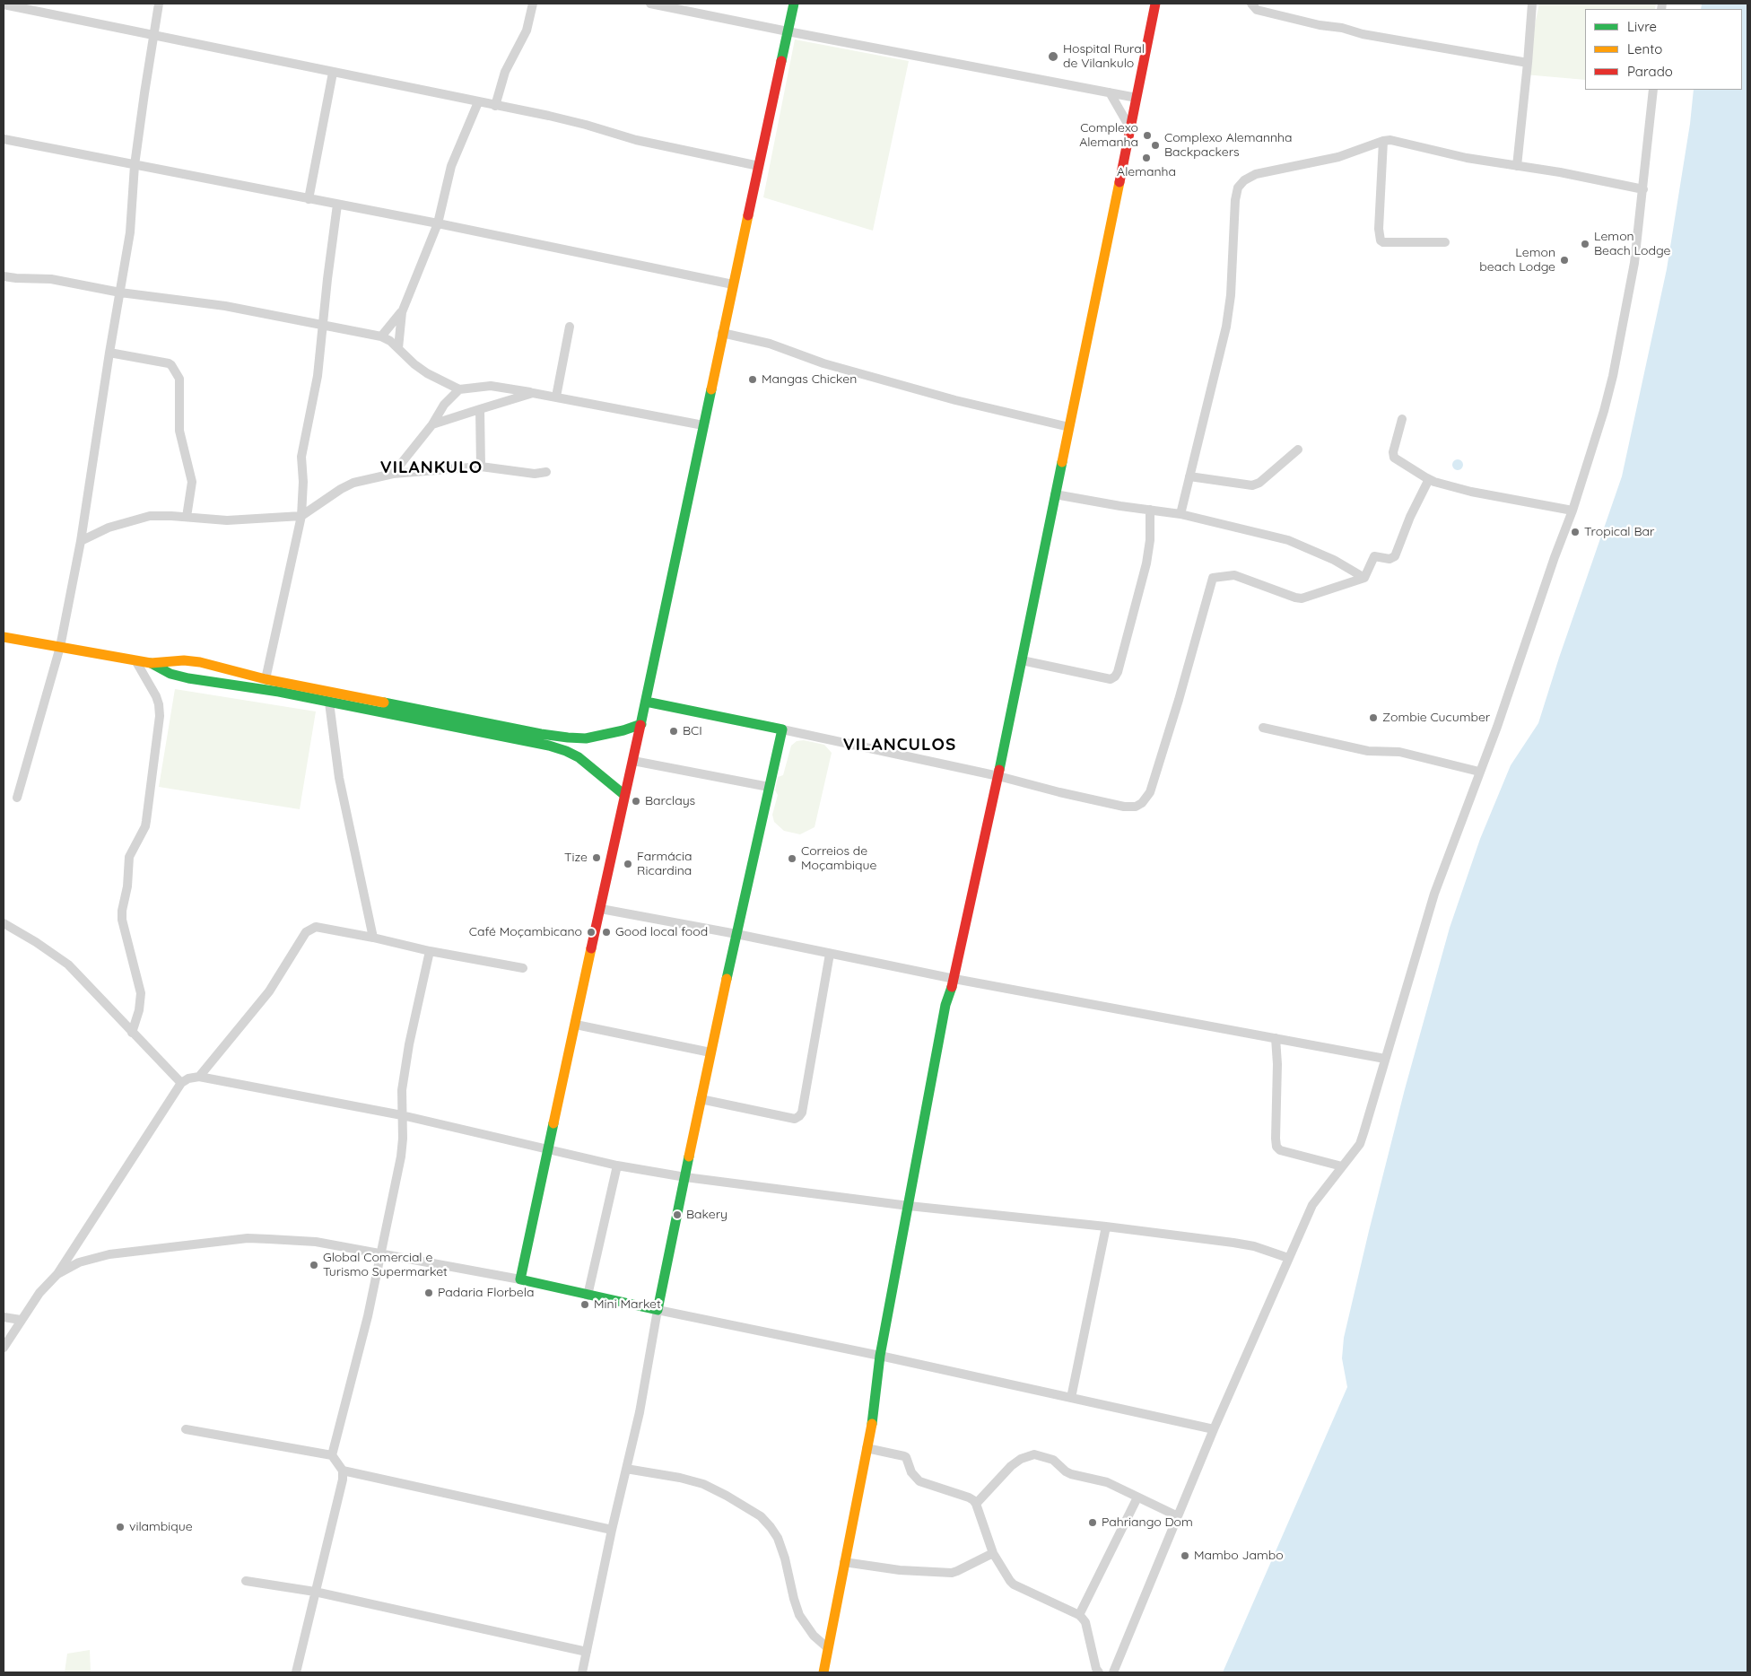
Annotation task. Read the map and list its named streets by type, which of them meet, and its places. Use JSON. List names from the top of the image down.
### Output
{
  "districts": ["VILANKULO", "VILANCULOS"],
  "places": [
    "Hospital Rural de Vilankulo",
    "Complexo Alemanha",
    "Complexo Alemannha Backpackers",
    "Alemanha",
    "Lemon Beach Lodge",
    "Lemon beach Lodge",
    "Mangas Chicken",
    "Tropical Bar",
    "Zombie Cucumber",
    "BCI",
    "Barclays",
    "Tize",
    "Correios de Moçambique",
    "Farmácia Ricardina",
    "Café Moçambicano",
    "Good local food",
    "Bakery",
    "Global Comercial e Turismo Supermarket",
    "Padaria Florbela",
    "Mini Market",
    "Pahriango Dom",
    "vilambique",
    "Mambo Jambo"
  ],
  "legend": ["Livre", "Lento", "Parado"]
}
